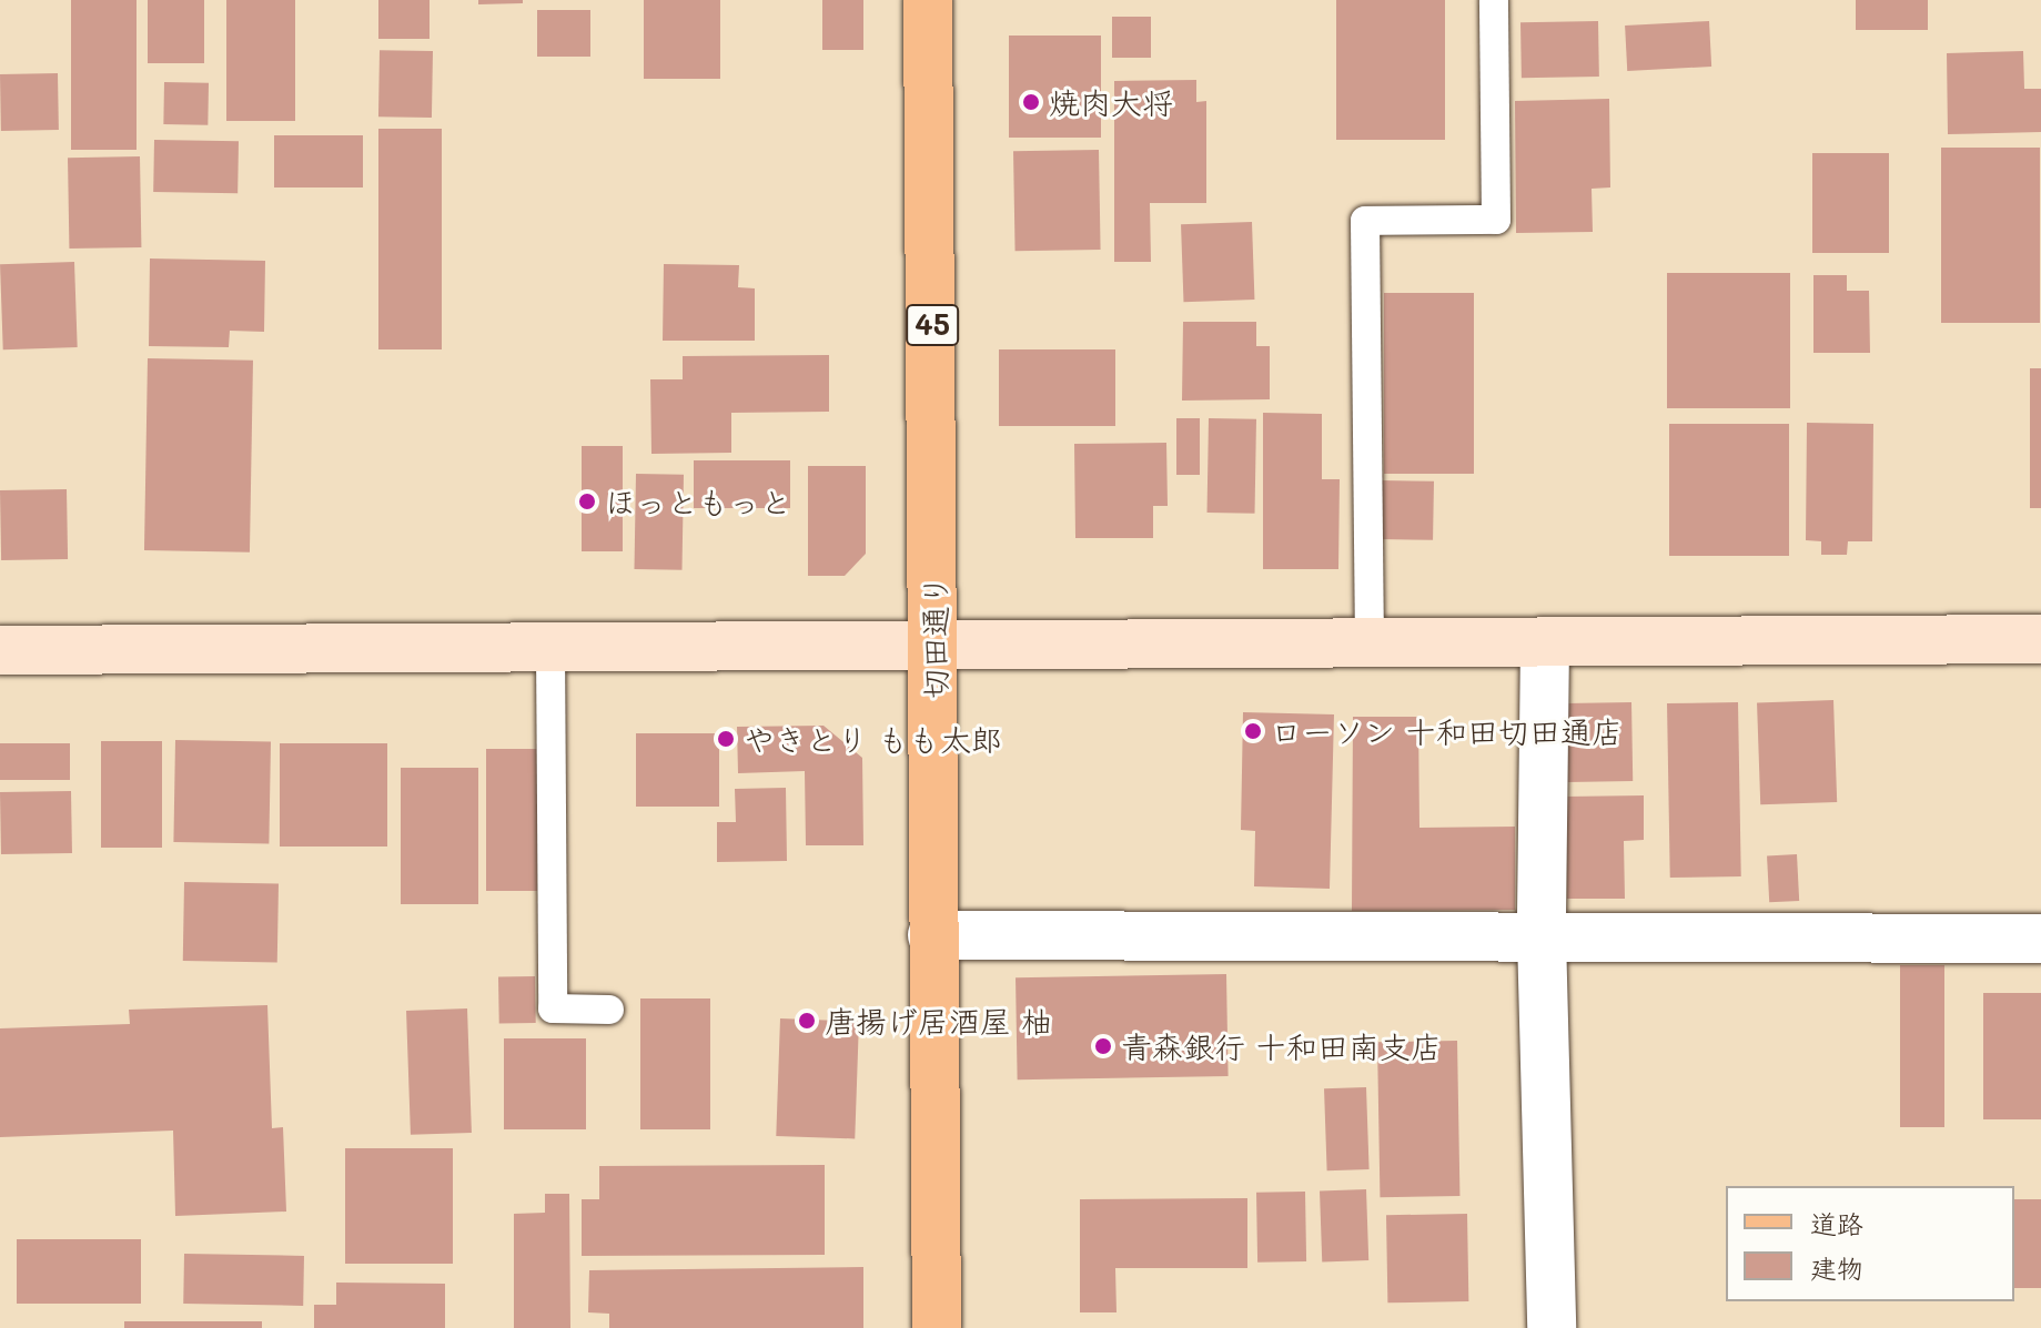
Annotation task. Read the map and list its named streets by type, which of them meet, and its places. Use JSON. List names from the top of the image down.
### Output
{
  "streets": {
    "main road": ["45", "切田通り"]
  },
  "places": [
    "焼肉大将",
    "ほっともっと",
    "ローソン 十和田切田通店",
    "やきとり もも太郎",
    "唐揚げ居酒屋 柚",
    "青森銀行 十和田南支店"
  ],
  "legend": ["道路", "建物"]
}
